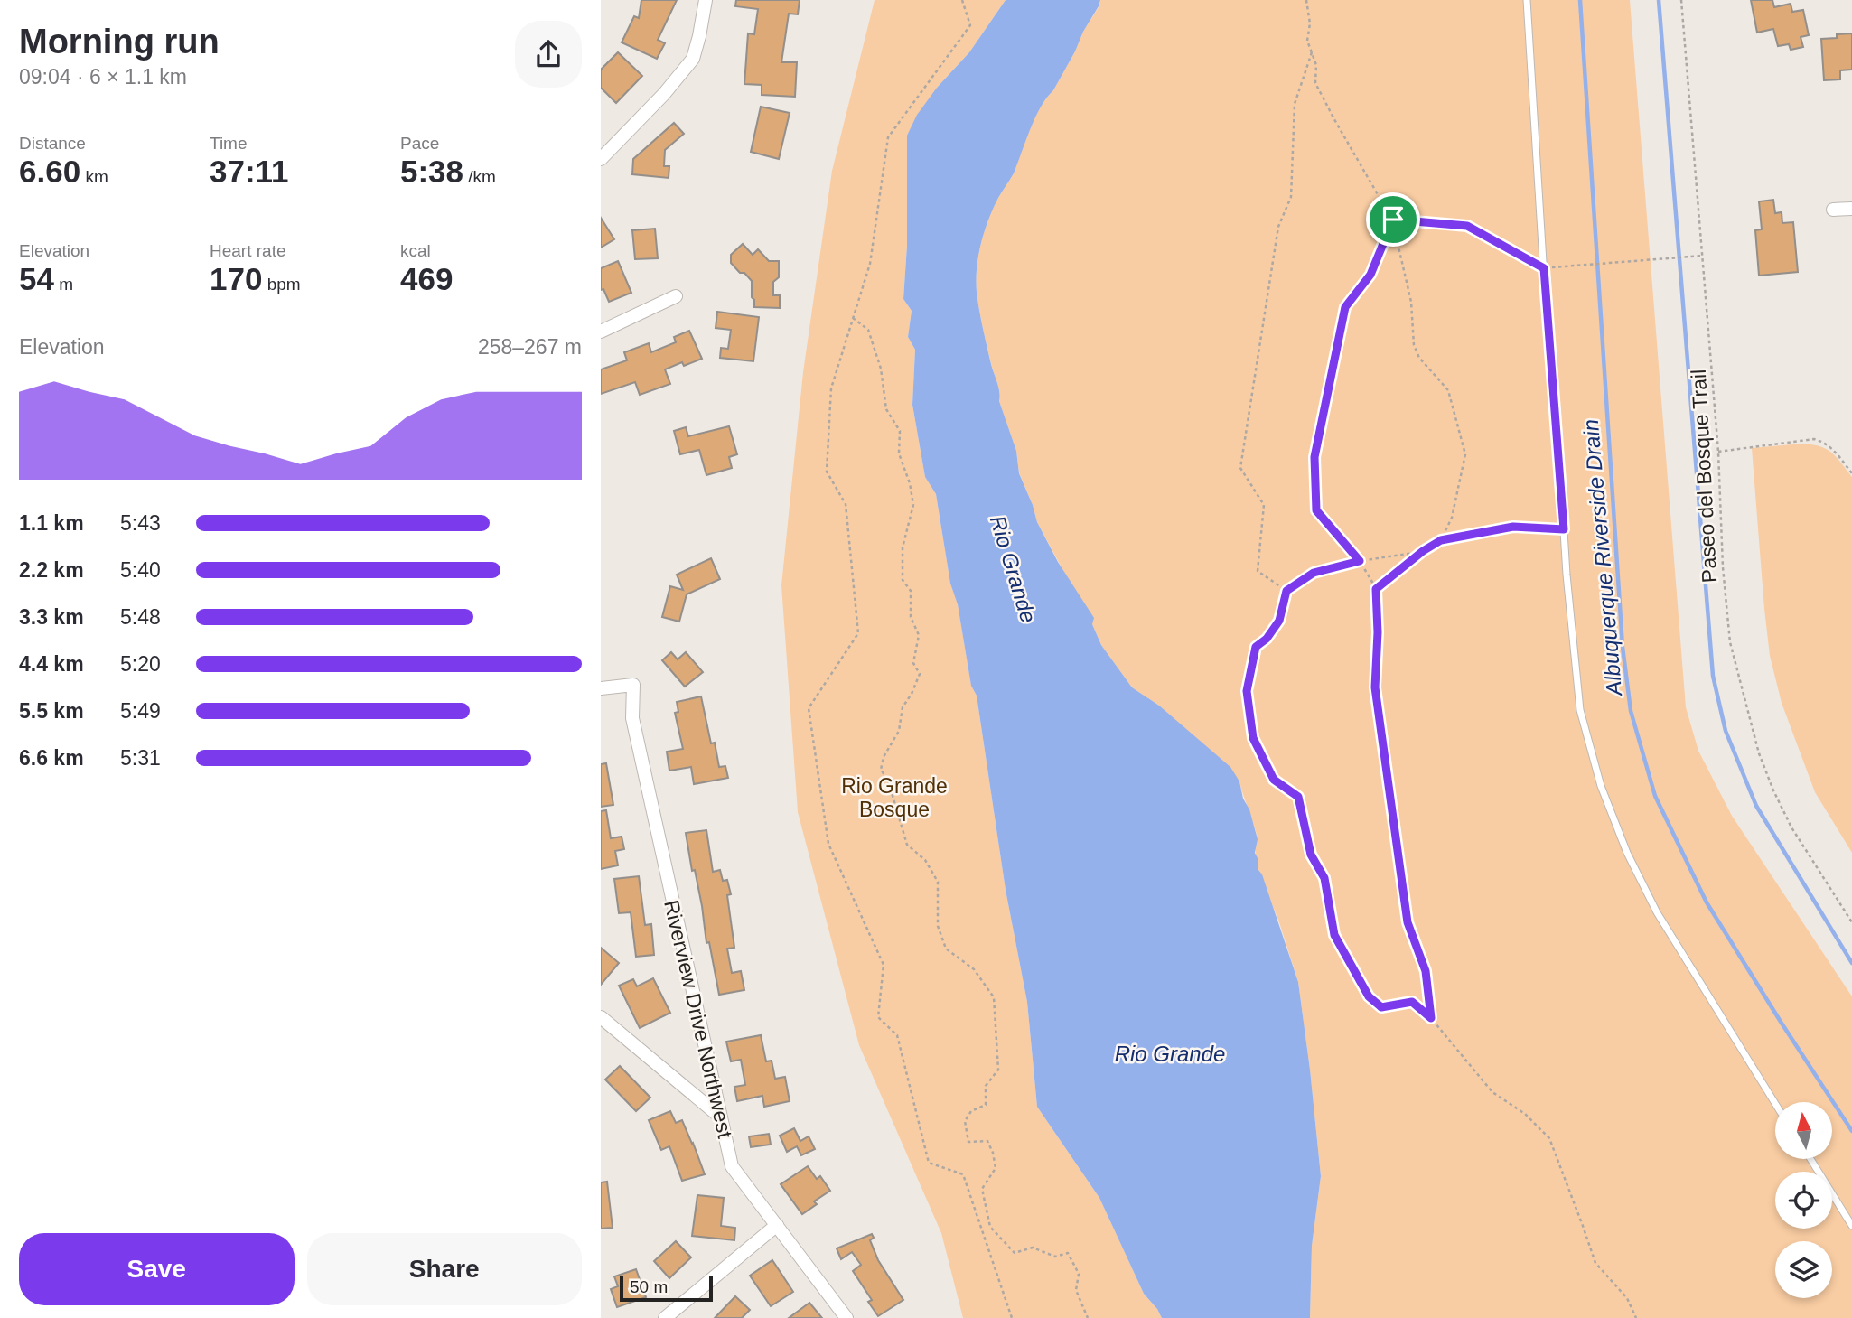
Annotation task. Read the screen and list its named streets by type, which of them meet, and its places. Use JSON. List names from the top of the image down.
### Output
{
  "streets": {
    "street": ["Riverview Drive Northwest"],
    "path": ["Paseo del Bosque Trail"]
  },
  "water": ["Albuquerque Riverside Drain", "Rio Grande"],
  "parks": ["Rio Grande Bosque"],
  "scale_bar": "50 m",
  "north": "top",
  "page": {
    "heading": ["Morning run", "09:04 · 6 × 1.1 km"],
    "stats": [
      ["Distance", "6.60 km"],
      ["Time", "37:11"],
      ["Pace", "5:38 /km"],
      ["Elevation", "54 m"],
      ["Heart rate", "170 bpm"],
      ["kcal", "469"]
    ],
    "chart": ["Elevation", "258–267 m"],
    "list": [
      {
        "name": "1.1 km",
        "note": "5:43"
      },
      {
        "name": "2.2 km",
        "note": "5:40"
      },
      {
        "name": "3.3 km",
        "note": "5:48"
      },
      {
        "name": "4.4 km",
        "note": "5:20"
      },
      {
        "name": "5.5 km",
        "note": "5:49"
      },
      {
        "name": "6.6 km",
        "note": "5:31"
      }
    ],
    "buttons": ["Save", "Share"],
    "scale": "50 m"
  }
}
